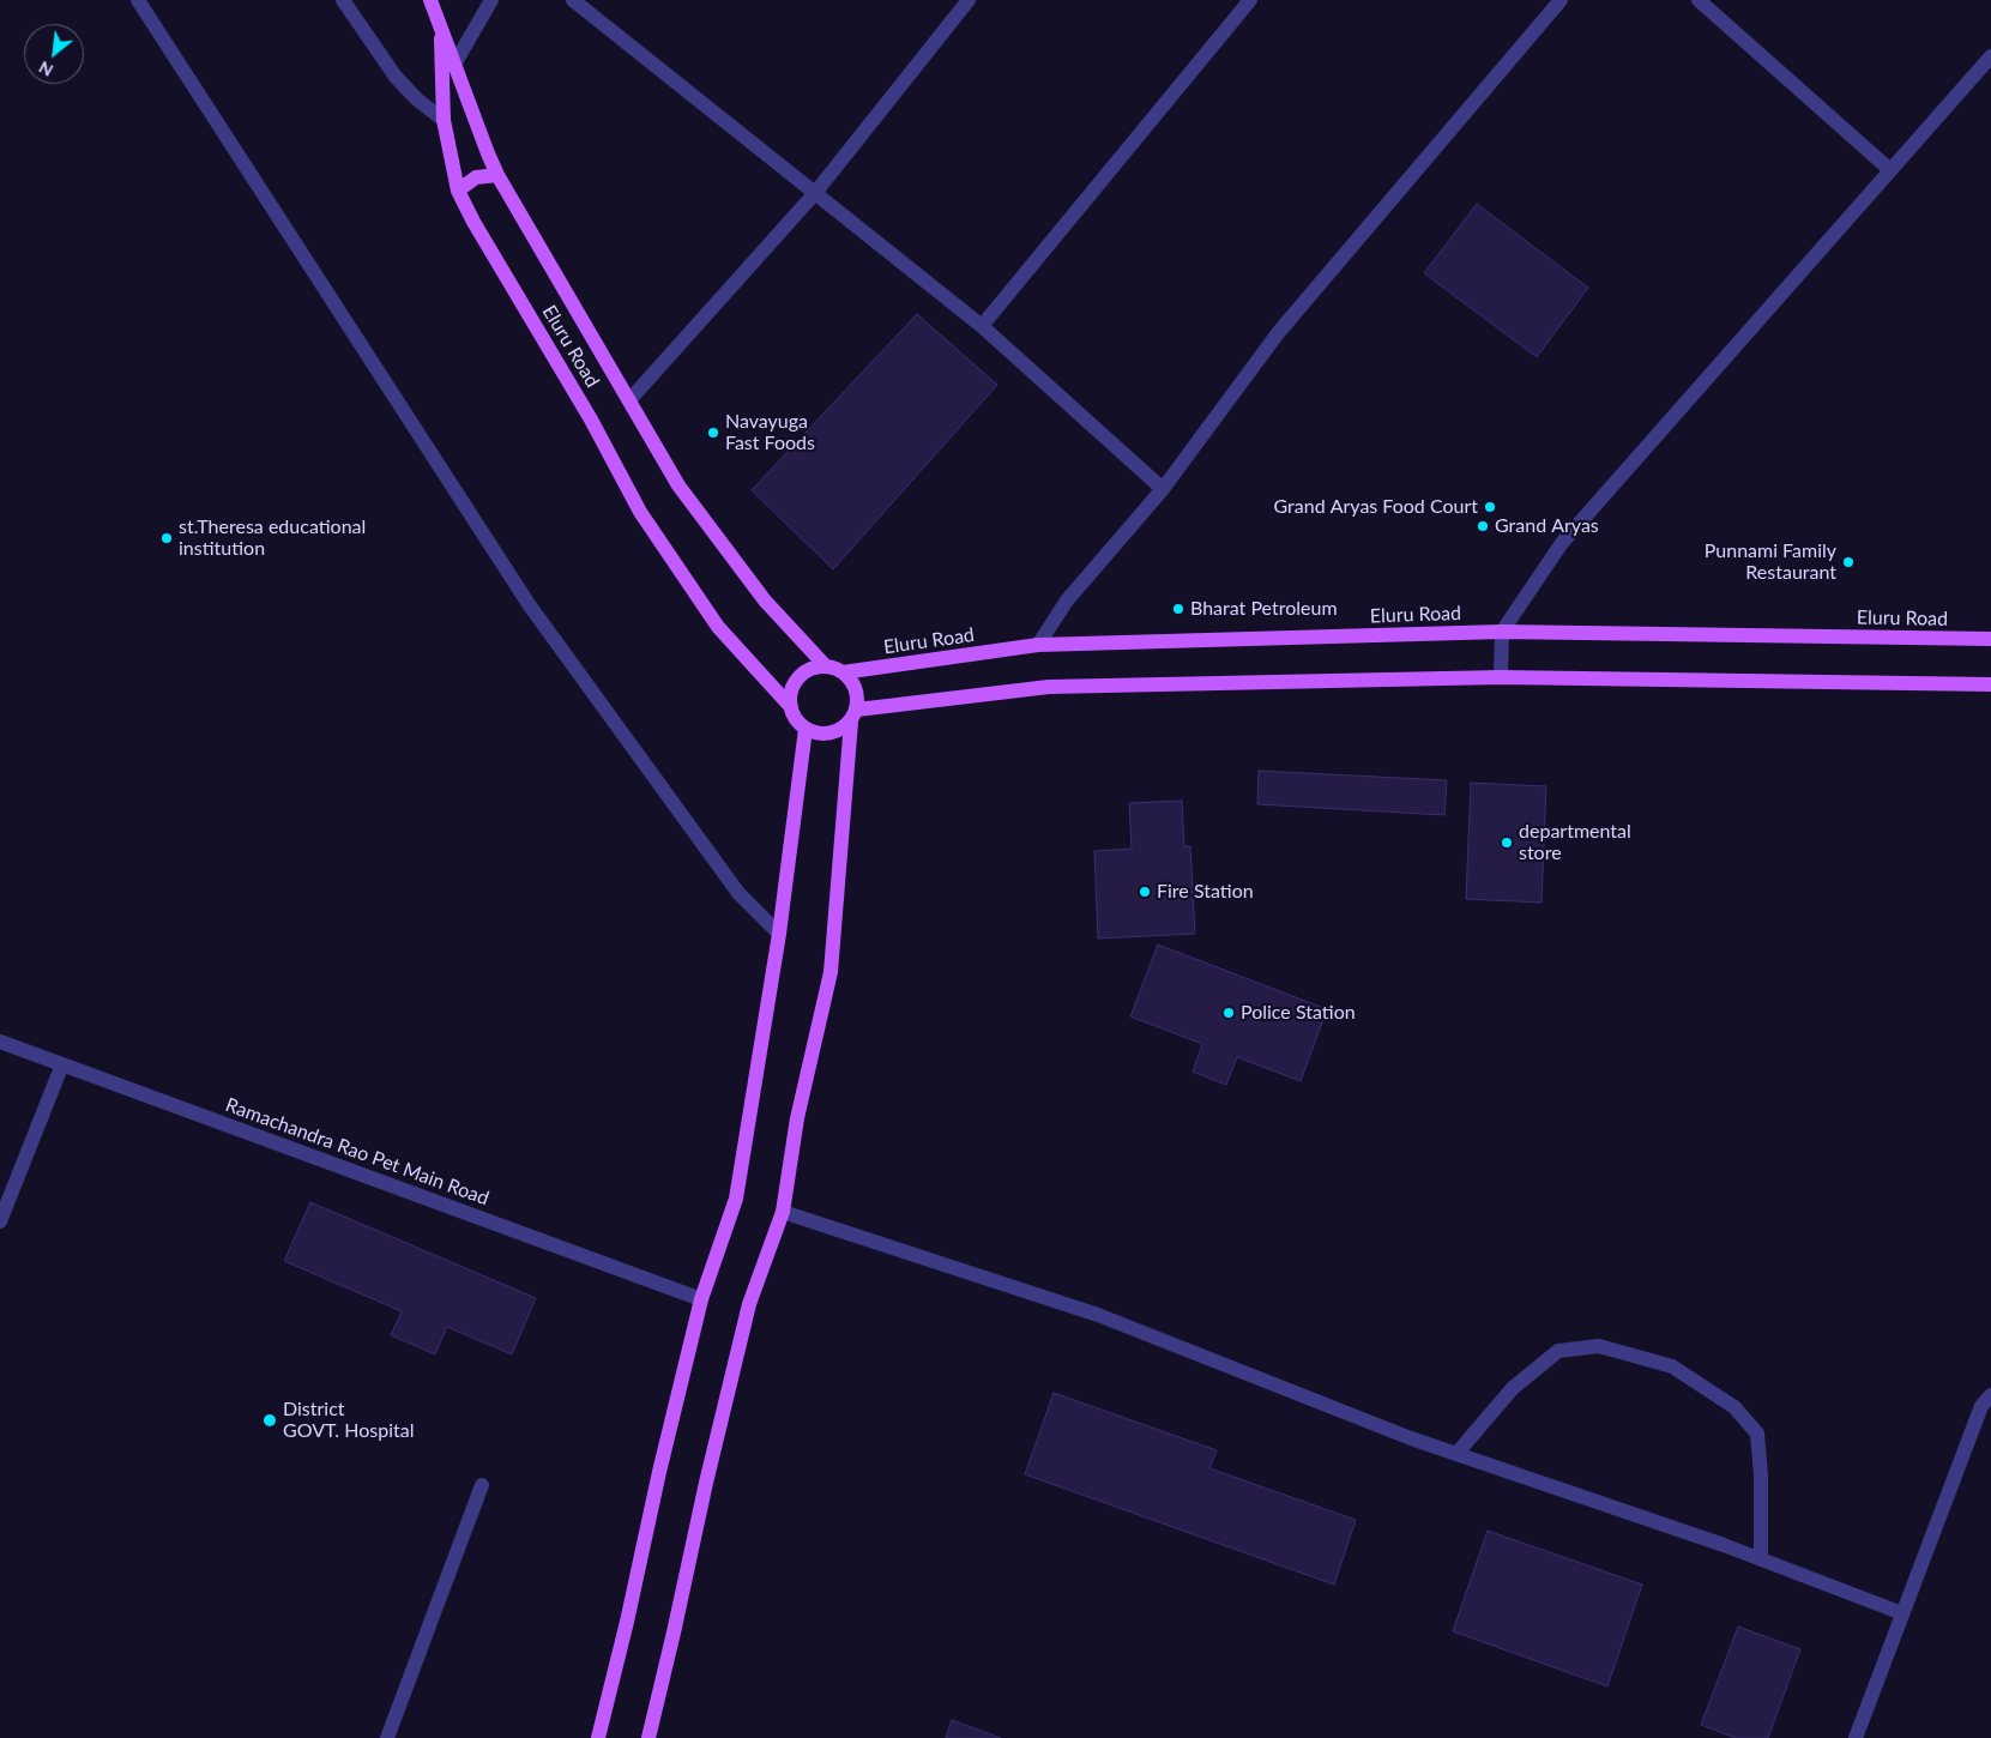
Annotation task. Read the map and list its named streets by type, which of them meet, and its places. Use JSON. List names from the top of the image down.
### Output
{
  "streets": {
    "main road": ["Eluru Road"],
    "street": ["Ramachandra Rao Pet Main Road"]
  },
  "places": [
    "Navayuga Fast Foods",
    "Grand Aryas Food Court",
    "Grand Aryas",
    "st.Theresa educational institution",
    "Punnami Family Restaurant",
    "Bharat Petroleum",
    "departmental store",
    "Fire Station",
    "Police Station",
    "District GOVT. Hospital"
  ],
  "north": "bottom left"
}
